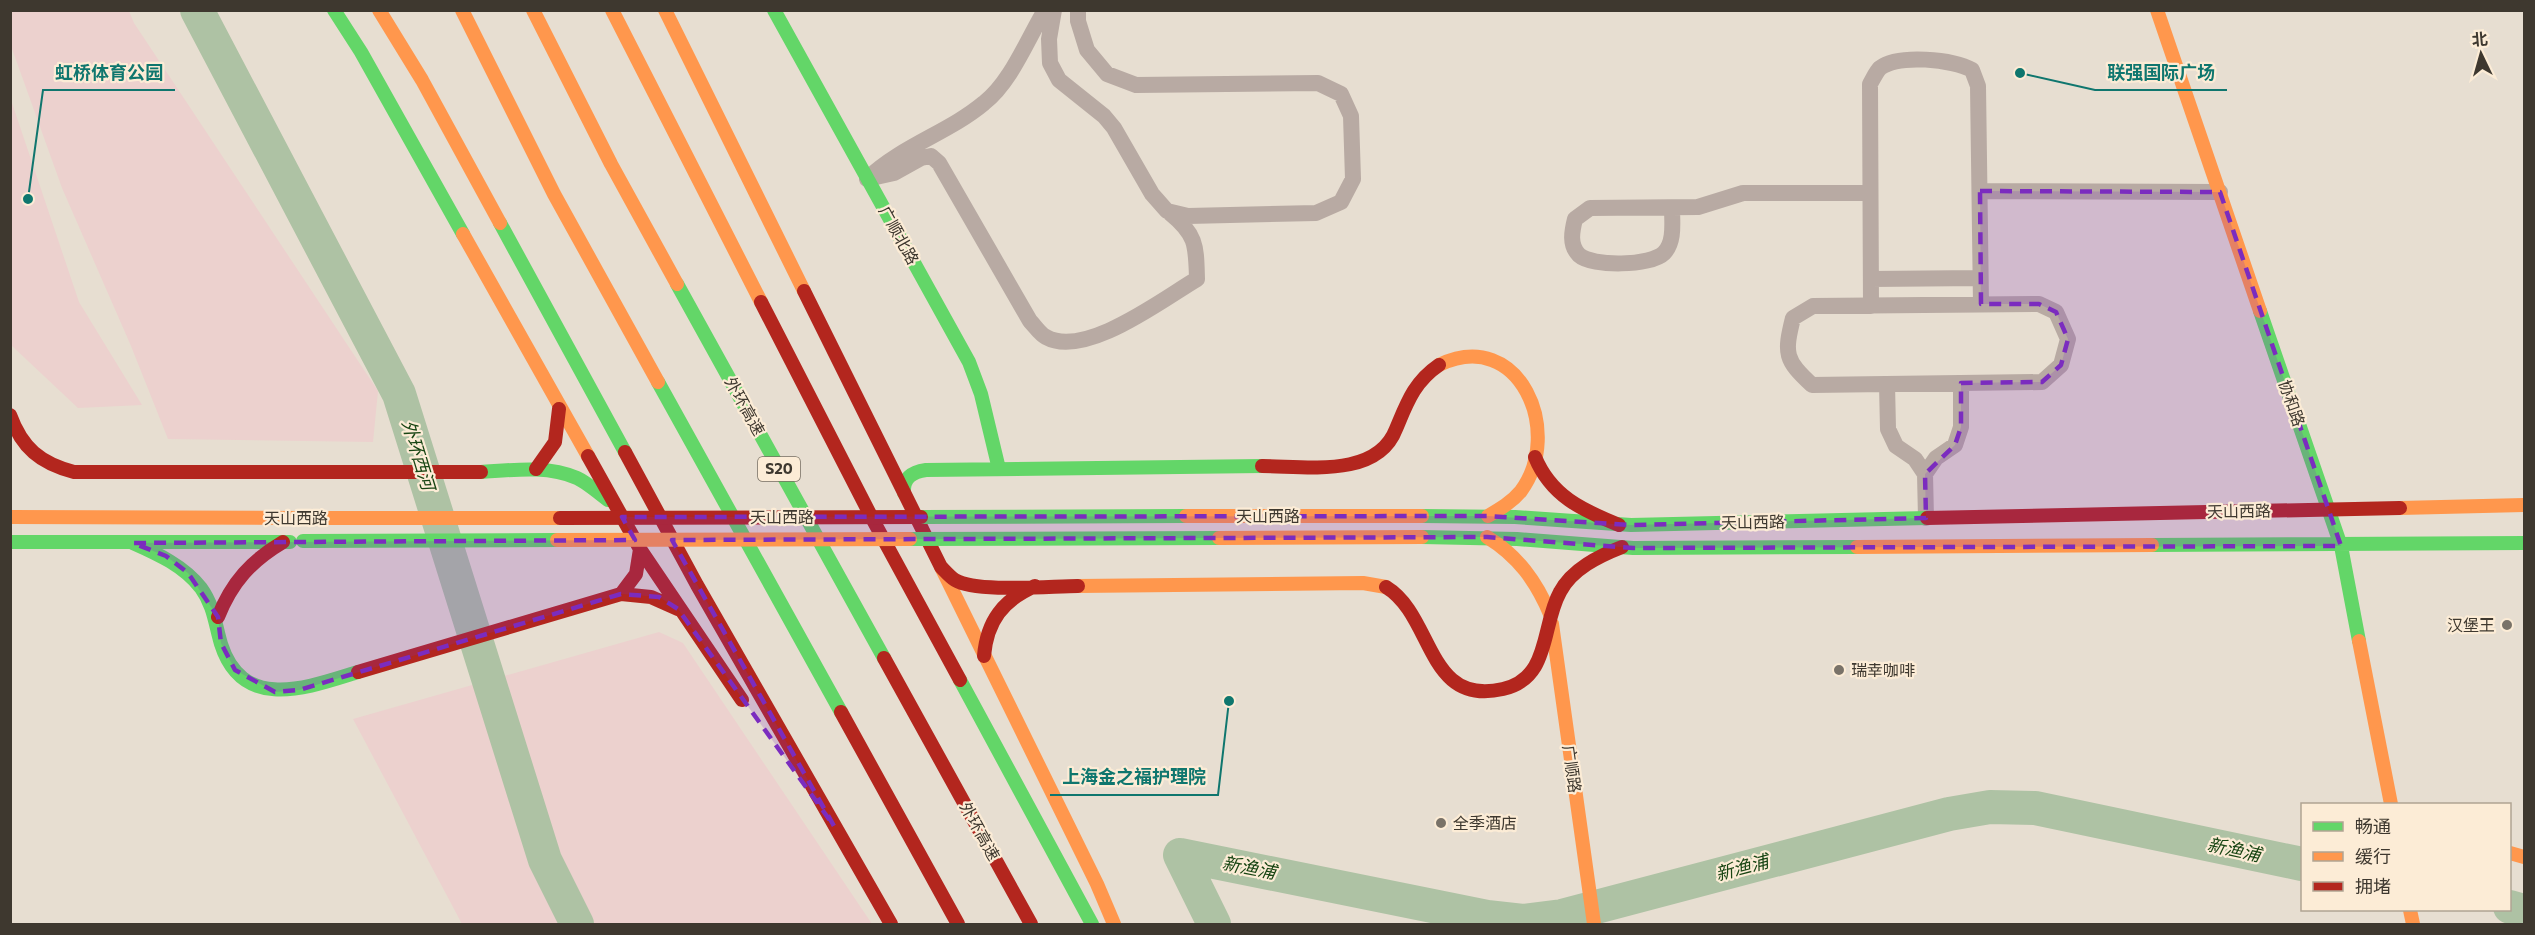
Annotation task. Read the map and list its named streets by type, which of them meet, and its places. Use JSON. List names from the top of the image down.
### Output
{
  "streets": {
    "main road": [
      "广顺北路",
      "协和路",
      "外环高速",
      "S20",
      "天山西路",
      "广顺路"
    ]
  },
  "crossings": [
    ["协和路", "天山西路"]
  ],
  "water": ["外环西河", "新渔浦"],
  "places": [
    "联强国际广场",
    "虹桥体育公园",
    "汉堡王",
    "瑞幸咖啡",
    "上海金之福护理院",
    "全季酒店"
  ],
  "legend": ["畅通", "缓行", "拥堵"],
  "north": "top"
}
